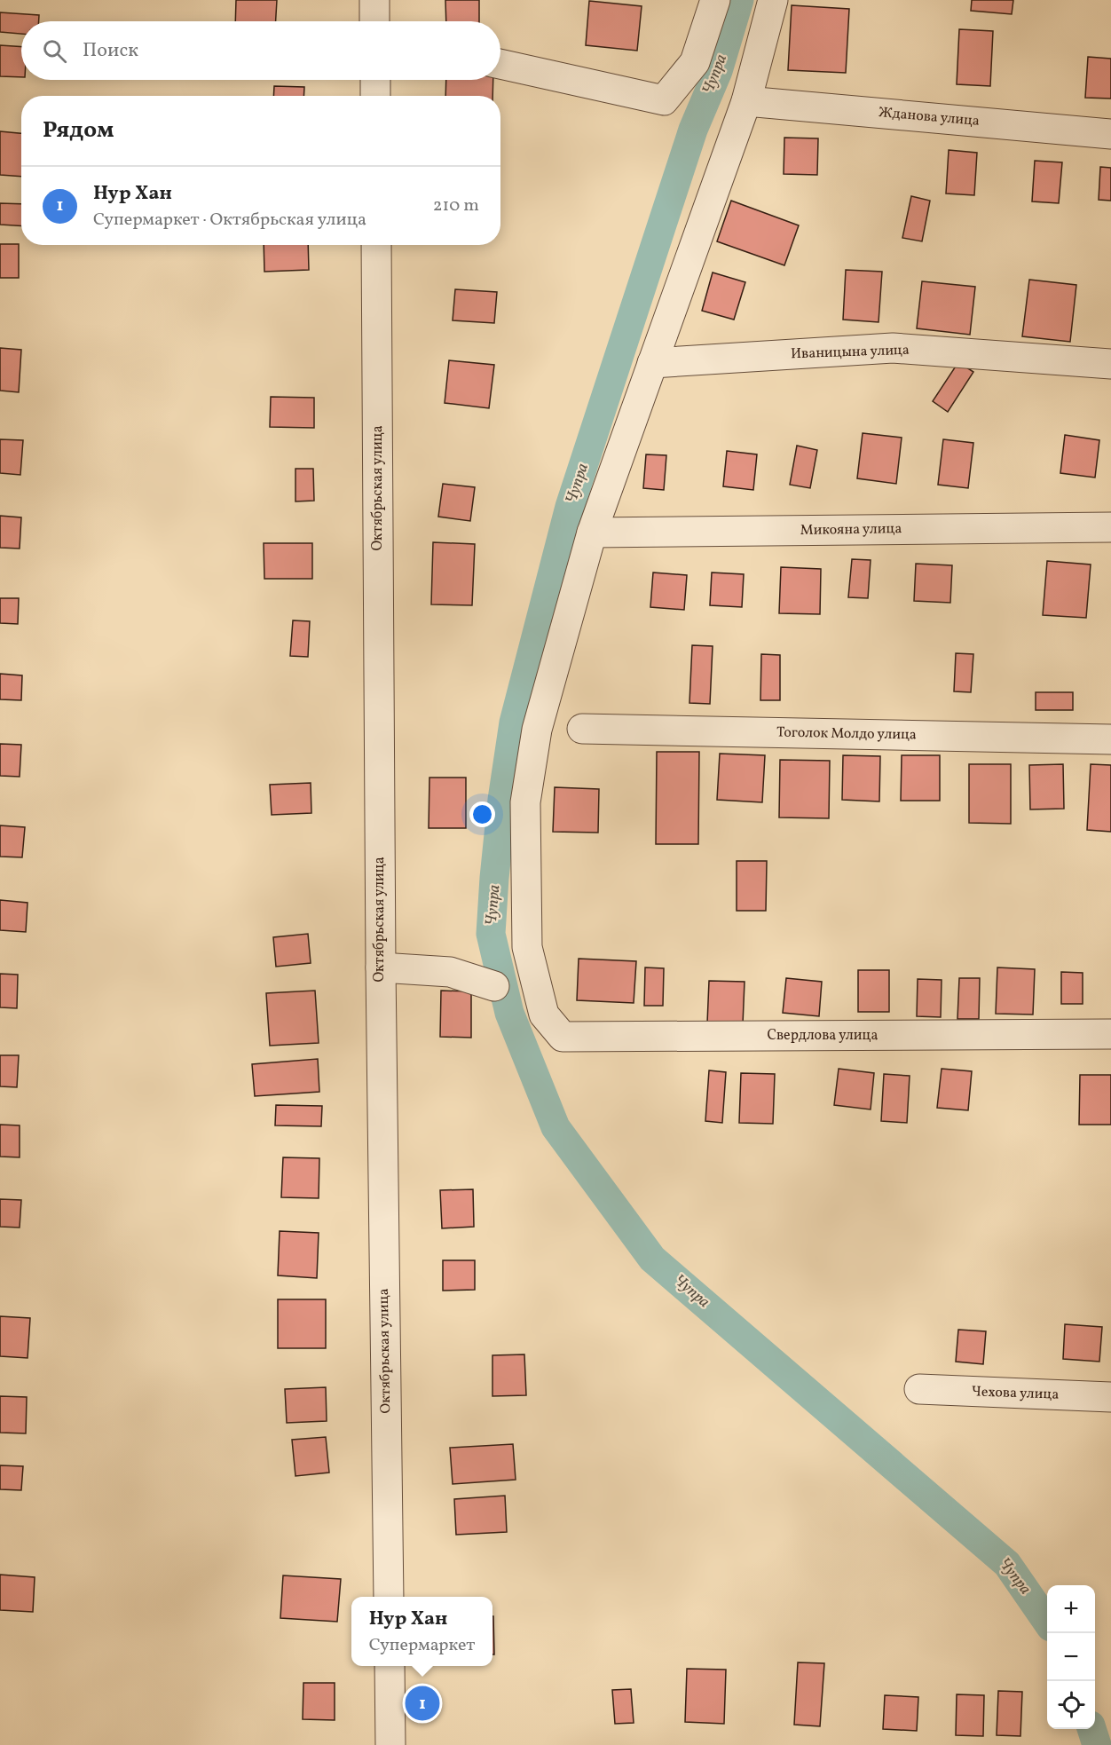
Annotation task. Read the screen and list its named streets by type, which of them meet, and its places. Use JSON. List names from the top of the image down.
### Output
{
  "streets": {
    "street": [
      "Жданова улица",
      "Иваницына улица",
      "Октябрьская улица",
      "Микояна улица",
      "Тоголок Молдо улица",
      "Свердлова улица",
      "Чехова улица"
    ]
  },
  "crossings": [
    ["Микояна улица", "Свердлова улица"]
  ],
  "water": ["Чупра"],
  "page": {
    "search": "Поиск",
    "heading": "Рядом",
    "list": [
      {
        "mark": "1",
        "name": "Нур Хан",
        "note": "Супермаркет · Октябрьская улица",
        "value": "210 m"
      }
    ],
    "map_buttons": ["+", "−"],
    "popup": ["Нур Хан", "Супермаркет"],
    "pins": "1"
  }
}
